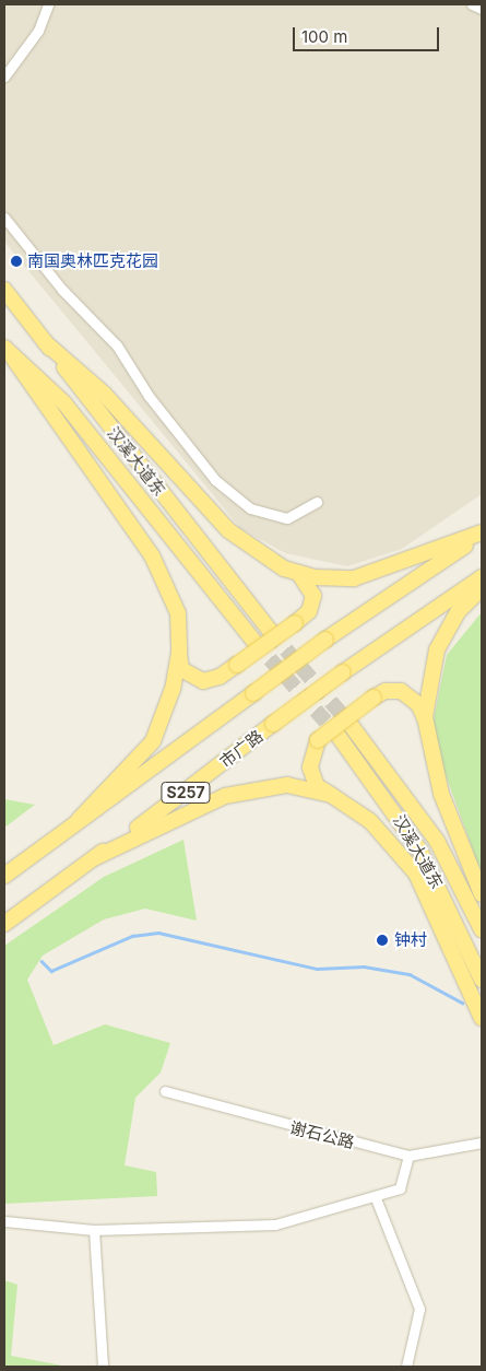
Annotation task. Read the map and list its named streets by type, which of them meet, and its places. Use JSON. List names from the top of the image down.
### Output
{
  "streets": {
    "main road": ["汉溪大道东", "市广路", "S257"],
    "street": ["谢石公路"]
  },
  "places": ["南国奥林匹克花园", "钟村"],
  "scale_bar": "100 m"
}
